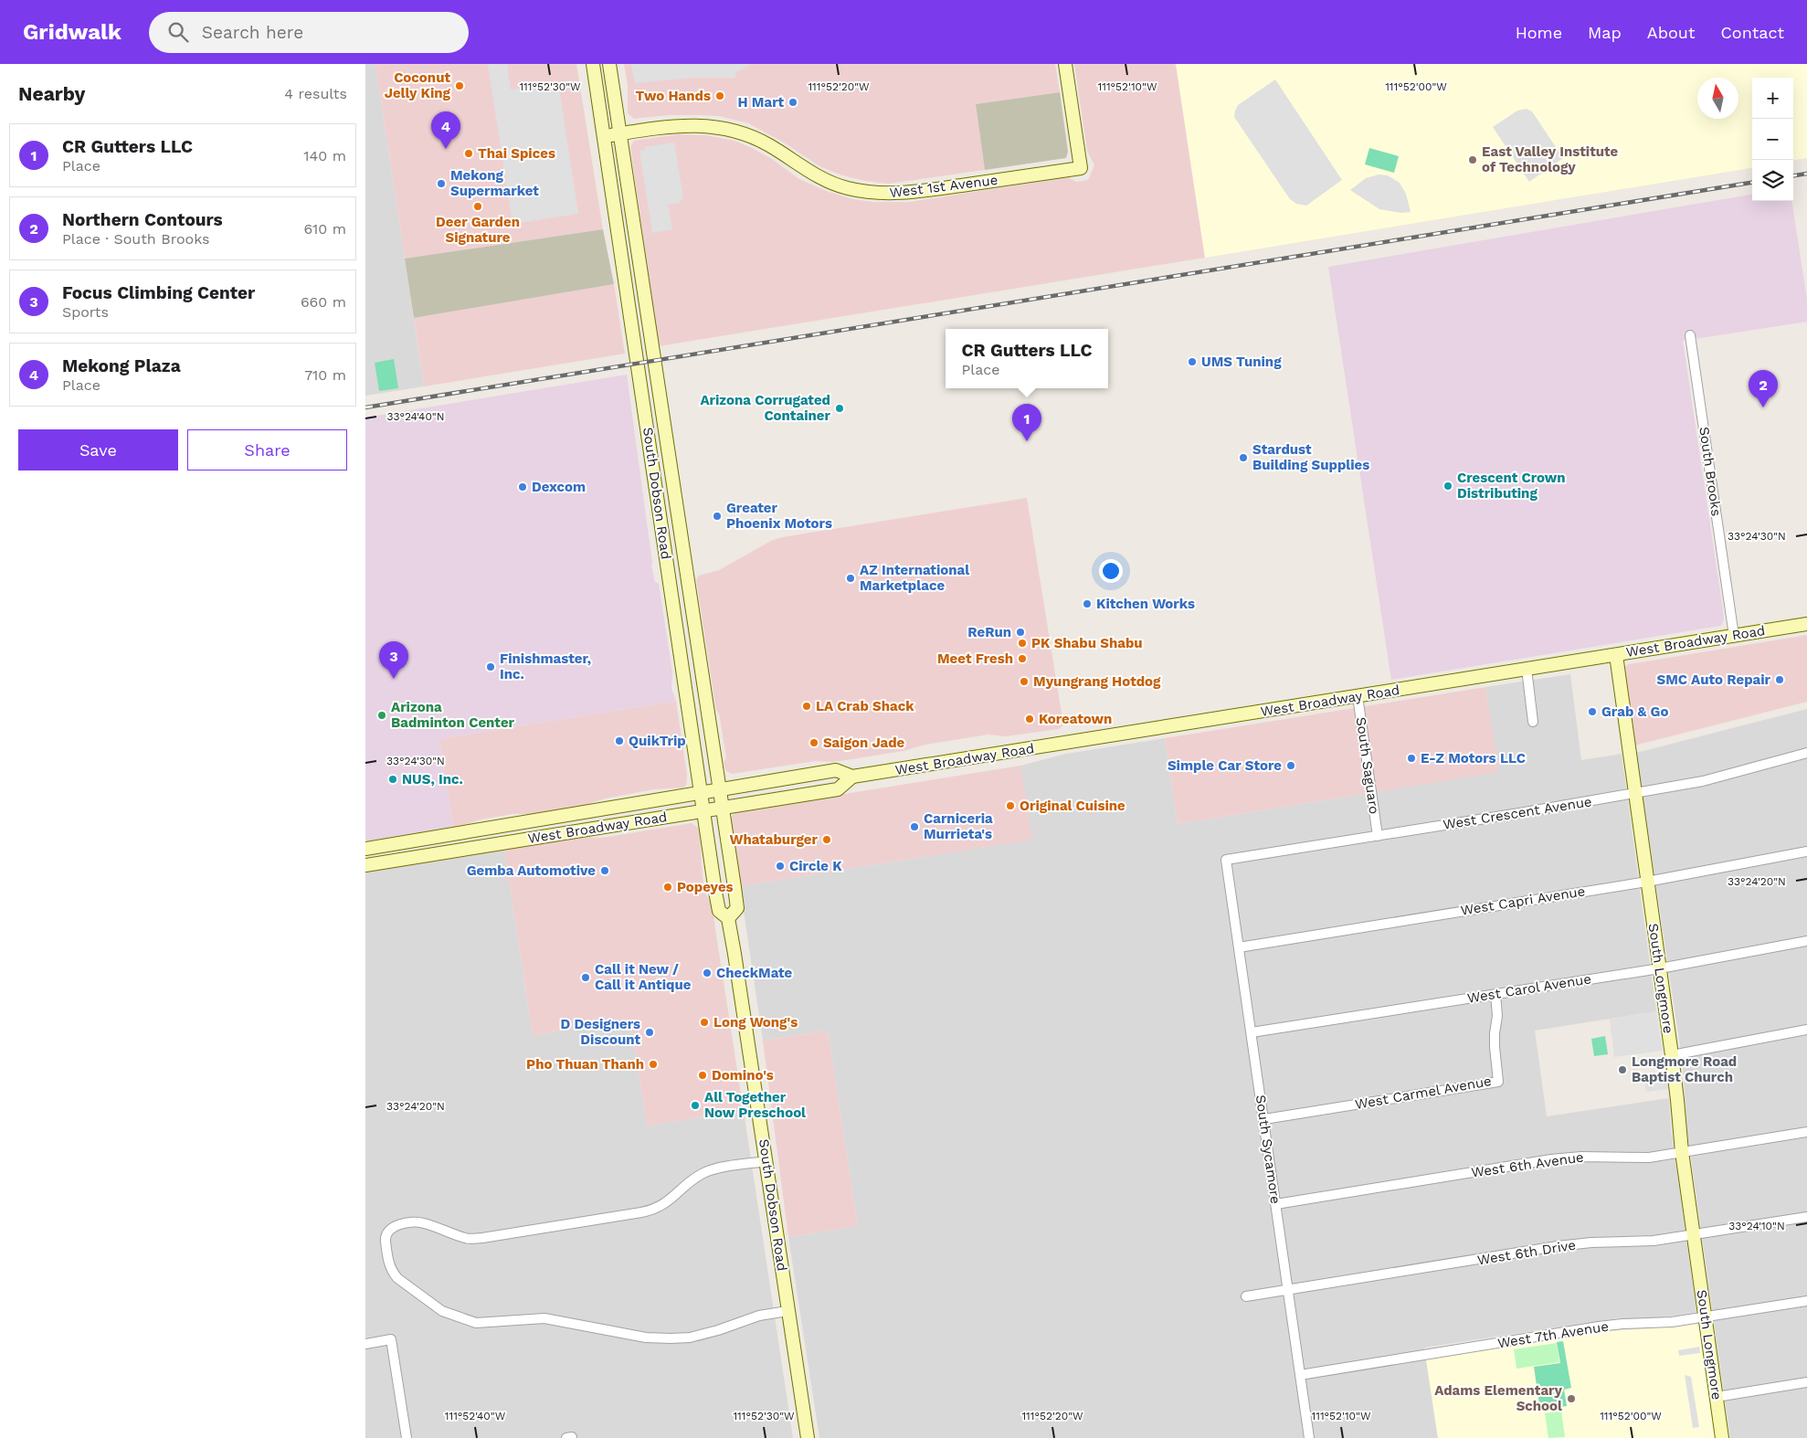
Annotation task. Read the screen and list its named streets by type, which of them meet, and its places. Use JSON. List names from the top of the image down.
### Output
{
  "streets": {
    "main road": [
      "West 1st Avenue",
      "South Dobson Road",
      "West Broadway Road",
      "South Longmore"
    ],
    "street": [
      "South Brooks",
      "South Saguaro",
      "West Crescent Avenue",
      "West Capri Avenue",
      "West Carol Avenue",
      "West Carmel Avenue",
      "South Sycamore",
      "West 6th Avenue",
      "West 6th Drive",
      "West 7th Avenue"
    ]
  },
  "crossings": [
    ["West 1st Avenue", "South Dobson Road"],
    ["South Brooks", "West Broadway Road"],
    ["South Dobson Road", "West Broadway Road"],
    ["West Broadway Road", "South Saguaro"],
    ["West Broadway Road", "South Longmore"],
    ["South Saguaro", "West Crescent Avenue"],
    ["West Crescent Avenue", "South Longmore"],
    ["West Crescent Avenue", "South Sycamore"],
    ["West Capri Avenue", "South Longmore"],
    ["West Capri Avenue", "South Sycamore"],
    ["South Longmore", "West Carol Avenue"],
    ["South Longmore", "West 6th Avenue"],
    ["South Longmore", "West 6th Drive"],
    ["South Longmore", "West 7th Avenue"],
    ["West Carol Avenue", "West Carmel Avenue"],
    ["West Carol Avenue", "South Sycamore"],
    ["West Carmel Avenue", "South Sycamore"],
    ["South Sycamore", "West 6th Avenue"],
    ["South Sycamore", "West 6th Drive"],
    ["South Sycamore", "West 7th Avenue"]
  ],
  "places": [
    "Coconut Jelly King",
    "Two Hands",
    "H Mart",
    "Thai Spices",
    "East Valley Institute of Technology",
    "Mekong Supermarket",
    "Deer Garden Signature",
    "UMS Tuning",
    "Arizona Corrugated Container",
    "Stardust Building Supplies",
    "Crescent Crown Distributing",
    "Dexcom",
    "Greater Phoenix Motors",
    "AZ International Marketplace",
    "Kitchen Works",
    "ReRun",
    "PK Shabu Shabu",
    "Meet Fresh",
    "Finishmaster, Inc.",
    "SMC Auto Repair",
    "Myungrang Hotdog",
    "LA Crab Shack",
    "Grab & Go",
    "Arizona Badminton Center",
    "Koreatown",
    "QuikTrip",
    "Saigon Jade",
    "E-Z Motors LLC",
    "Simple Car Store",
    "NUS, Inc.",
    "Original Cuisine",
    "Carniceria Murrieta's",
    "Whataburger",
    "Circle K",
    "Gemba Automotive",
    "Popeyes",
    "CheckMate",
    "Call it New / Call it Antique",
    "Long Wong's",
    "D Designers Discount",
    "Pho Thuan Thanh",
    "Longmore Road Baptist Church",
    "Domino's",
    "All Together Now Preschool",
    "Adams Elementary School"
  ],
  "north": "top",
  "page": {
    "header": "Gridwalk",
    "search": "Search here",
    "nav": [
      "Home",
      "Map",
      "About",
      "Contact"
    ],
    "heading": ["Nearby", "4 results"],
    "map_buttons": ["+", "−"],
    "pins": [
      "4",
      "2",
      "1",
      "3"
    ],
    "list": [
      {
        "mark": "1",
        "name": "CR Gutters LLC",
        "note": "Place",
        "value": "140 m"
      },
      {
        "mark": "2",
        "name": "Northern Contours",
        "note": "Place · South Brooks",
        "value": "610 m"
      },
      {
        "mark": "3",
        "name": "Focus Climbing Center",
        "note": "Sports",
        "value": "660 m"
      },
      {
        "mark": "4",
        "name": "Mekong Plaza",
        "note": "Place",
        "value": "710 m"
      }
    ],
    "popup": ["CR Gutters LLC", "Place"],
    "buttons": ["Save", "Share"]
  },
  "coordinates": [
    "111°52'30\"W",
    "111°52'20\"W",
    "111°52'10\"W",
    "111°52'00\"W",
    "33°24'40\"N",
    "33°24'30\"N",
    "33°24'20\"N",
    "33°24'10\"N",
    "111°52'40\"W"
  ]
}
